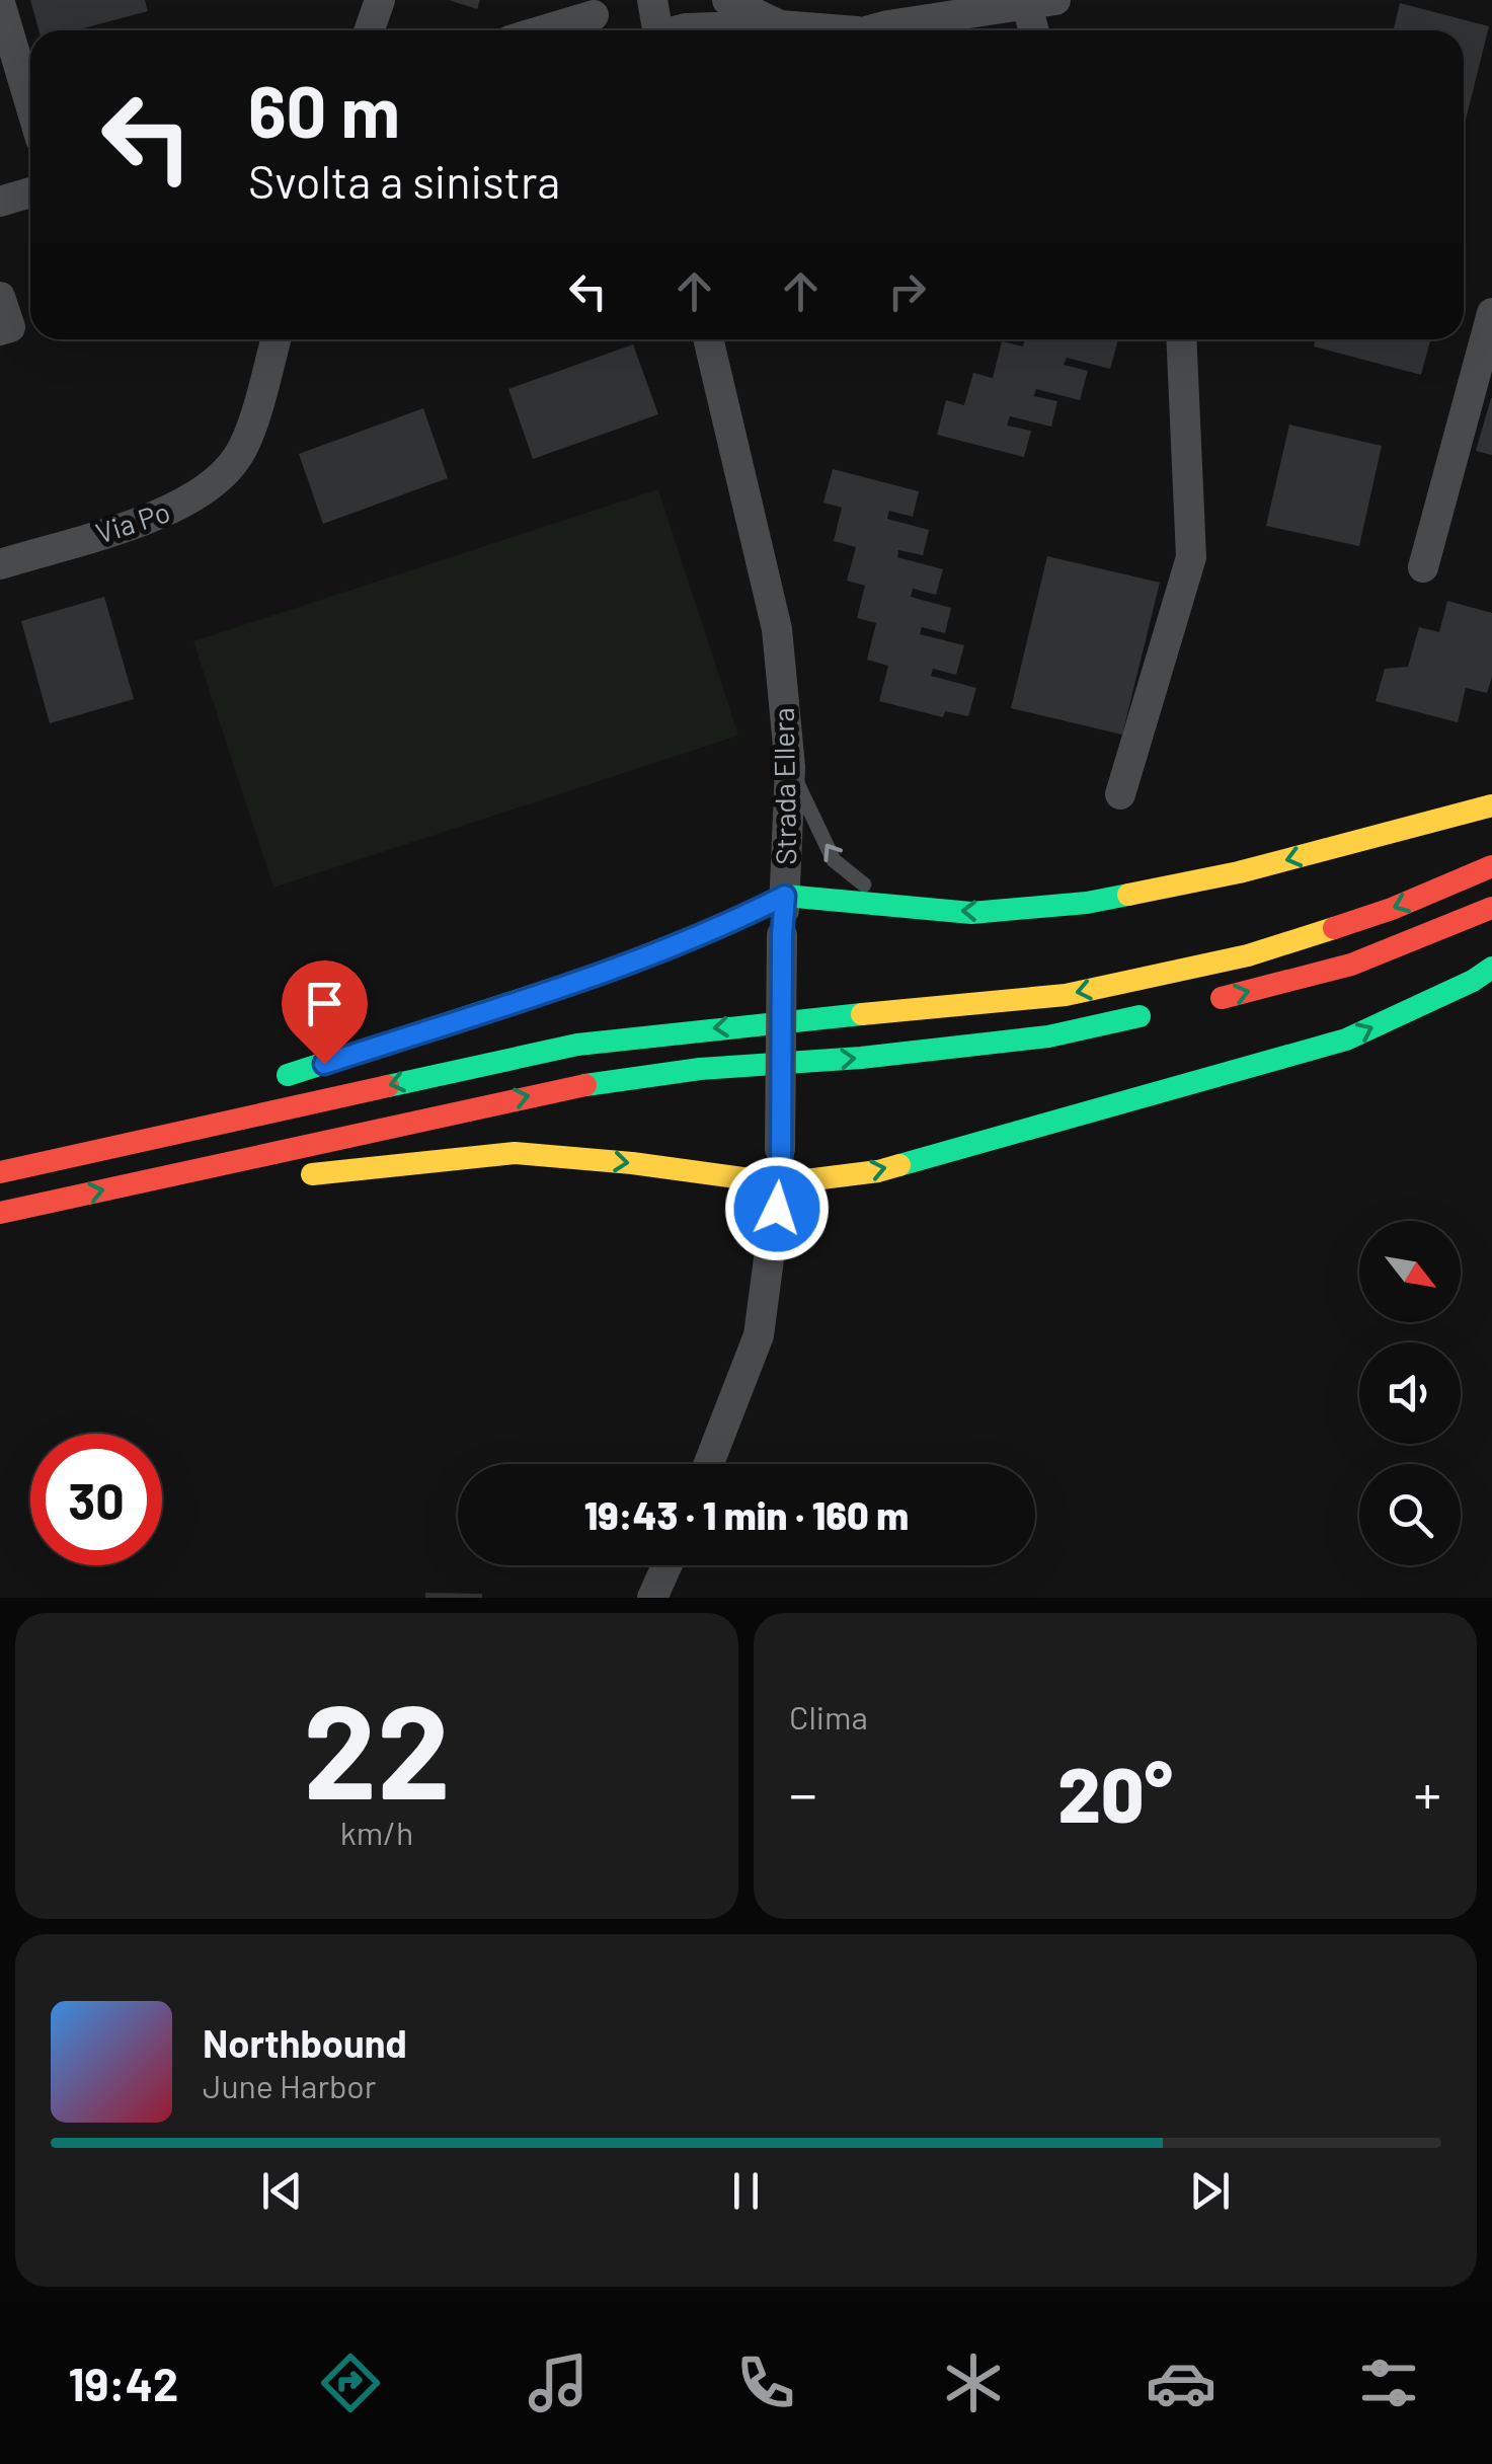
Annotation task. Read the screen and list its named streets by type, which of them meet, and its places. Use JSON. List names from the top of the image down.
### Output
{
  "streets": {
    "street": ["Via Po", "Strada Ellera"]
  },
  "north": "bottom right",
  "page": {
    "turn": ["60 m", "Svolta a sinistra"],
    "limit": "30",
    "trip": "19:43 · 1 min · 160 m",
    "tile": [
      ["22", "km/h"],
      "Clima"
    ],
    "heat": ["−", "20°", "+"],
    "song": ["Northbound", "June Harbor"],
    "tabs": "19:42"
  }
}
